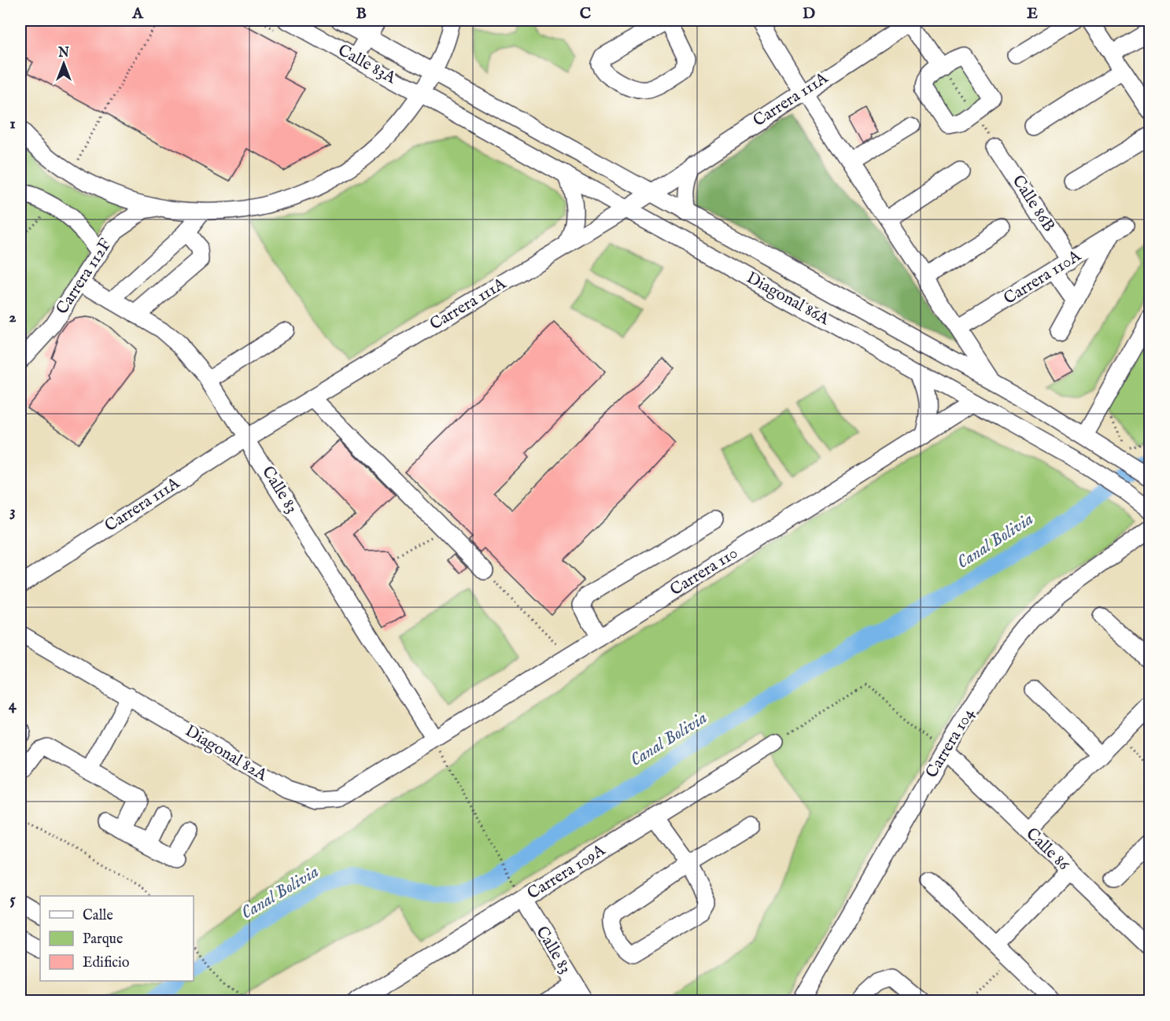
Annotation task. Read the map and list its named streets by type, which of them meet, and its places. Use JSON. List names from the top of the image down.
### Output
{
  "streets": {
    "street": [
      "Calle 83A",
      "Carrera 111A",
      "Calle 86B",
      "Carrera 112F",
      "Carrera 110A",
      "Diagonal 86A",
      "Calle 83",
      "Carrera 110",
      "Carrera 104",
      "Diagonal 82A",
      "Calle 86",
      "Carrera 109A"
    ]
  },
  "crossings": [
    ["Calle 83A", "Diagonal 86A"],
    ["Carrera 111A", "Diagonal 86A"],
    ["Carrera 111A", "Calle 83"],
    ["Calle 86B", "Carrera 110A"],
    ["Carrera 112F", "Calle 83"],
    ["Carrera 110A", "Diagonal 86A"],
    ["Diagonal 86A", "Carrera 110"],
    ["Calle 83", "Carrera 110"],
    ["Calle 83", "Diagonal 82A"],
    ["Calle 83", "Carrera 109A"],
    ["Carrera 110", "Diagonal 82A"],
    ["Carrera 104", "Calle 86"]
  ],
  "water": ["Canal Bolivia"],
  "legend": ["Calle", "Parque", "Edificio"],
  "north": "top",
  "grid": {
    "columns": [
      "A",
      "B",
      "C",
      "D",
      "E"
    ],
    "rows": [
      "1",
      "2",
      "3",
      "4",
      "5"
    ]
  }
}
